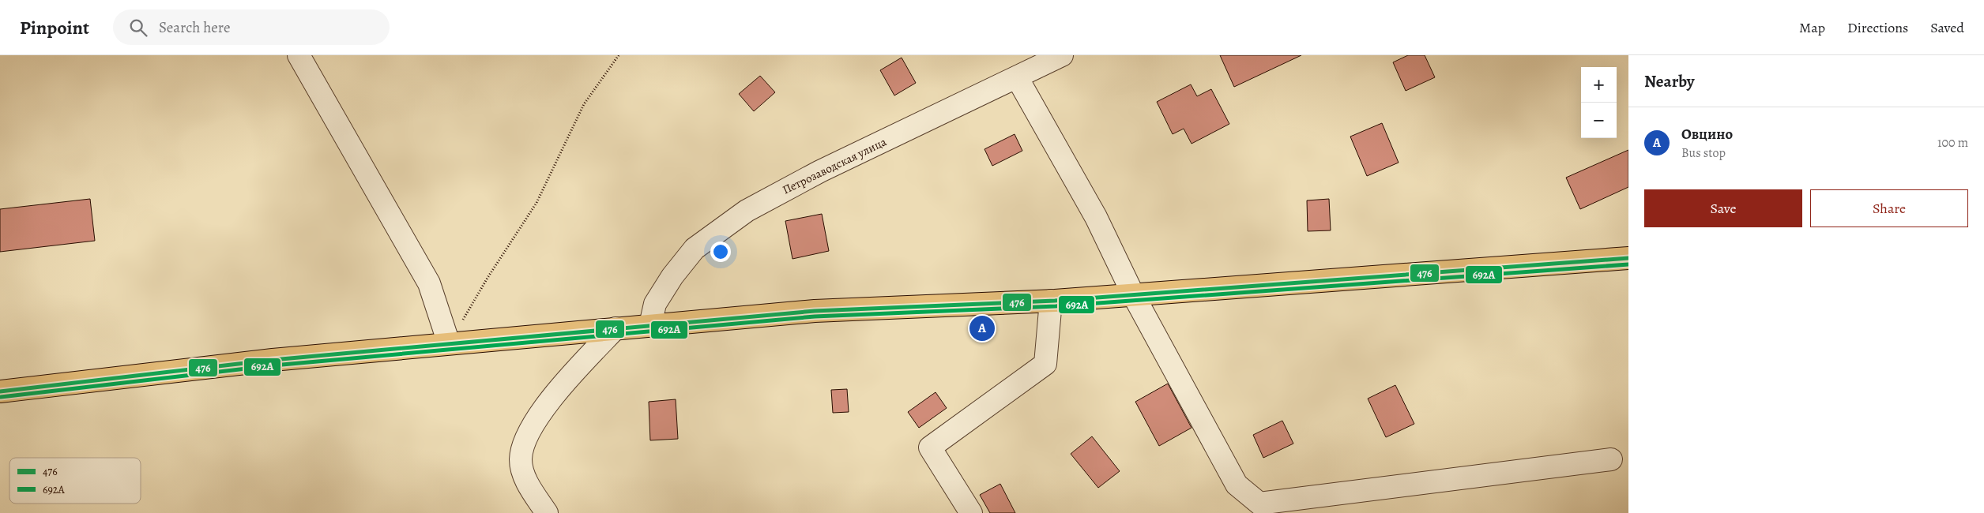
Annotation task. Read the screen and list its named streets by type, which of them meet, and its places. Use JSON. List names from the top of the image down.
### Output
{
  "streets": {
    "street": ["Петрозаводская улица"]
  },
  "lines": ["transit line 476", "transit line 692А"],
  "legend": ["476", "692А"],
  "page": {
    "header": "Pinpoint",
    "search": "Search here",
    "nav": ["Map", "Directions", "Saved"],
    "heading": "Nearby",
    "map_buttons": ["+", "−"],
    "list": [
      {
        "mark": "A",
        "name": "Овцино",
        "note": "Bus stop",
        "value": "100 m"
      }
    ],
    "buttons": ["Save", "Share"],
    "pins": "A"
  }
}
